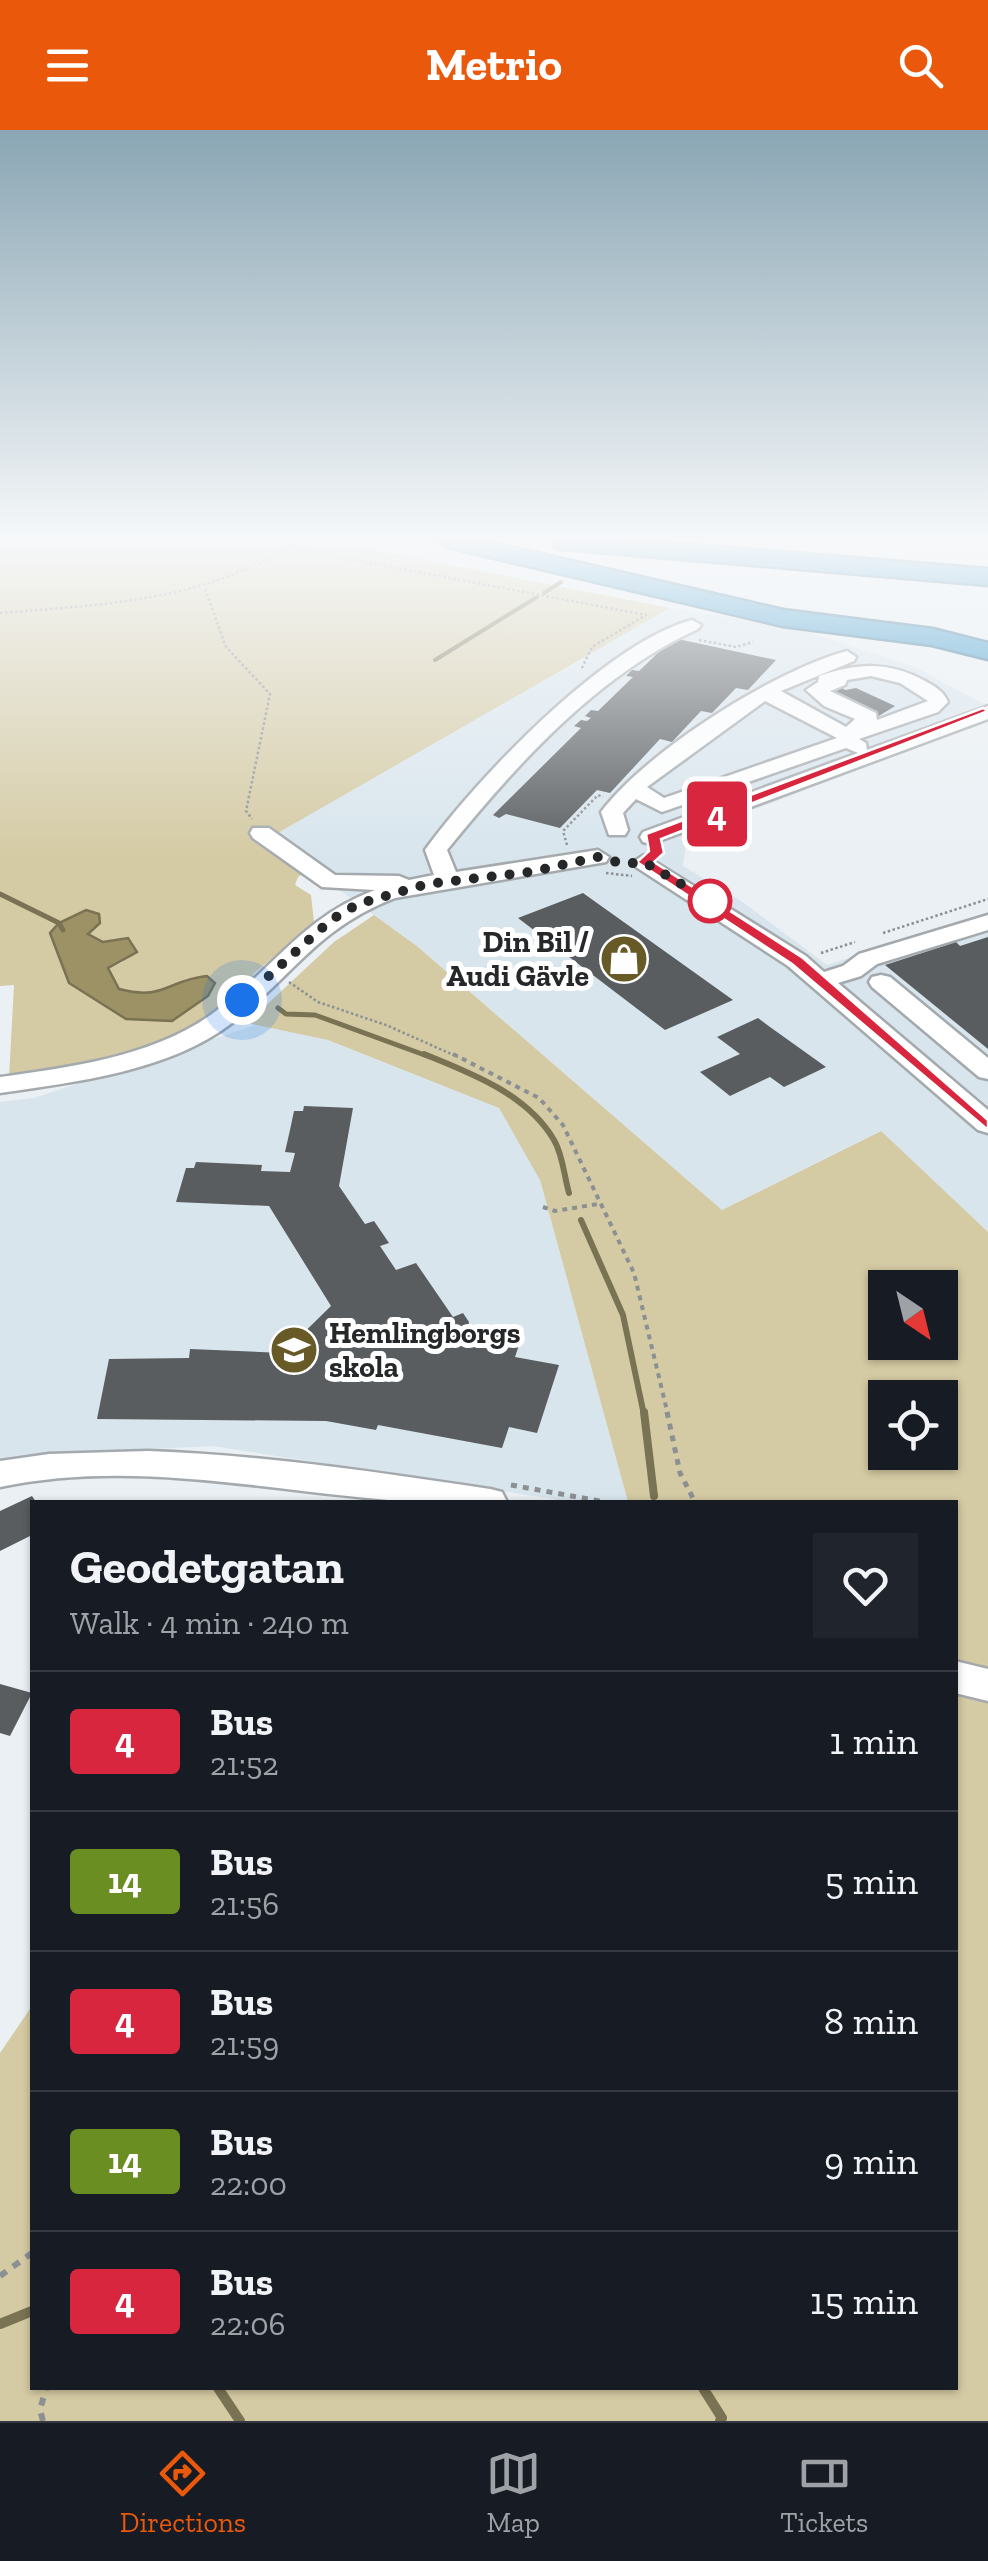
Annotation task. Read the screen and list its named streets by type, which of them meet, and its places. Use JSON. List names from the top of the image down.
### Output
{
  "places": {
    "shop": ["Din Bil / Audi Gävle"],
    "school or university": ["Hemlingborgs skola"]
  },
  "lines": ["bus line 4"],
  "north": "bottom right",
  "page": {
    "header": "Metrio",
    "on_map": "4",
    "heading": ["Geodetgatan", "Walk · 4 min · 240 m"],
    "list": [
      {
        "mark": "4",
        "name": "Bus",
        "note": "21:52",
        "value": "1 min"
      },
      {
        "mark": "14",
        "name": "Bus",
        "note": "21:56",
        "value": "5 min"
      },
      {
        "mark": "4",
        "name": "Bus",
        "note": "21:59",
        "value": "8 min"
      },
      {
        "mark": "14",
        "name": "Bus",
        "note": "22:00",
        "value": "9 min"
      },
      {
        "mark": "4",
        "name": "Bus",
        "note": "22:06",
        "value": "15 min"
      }
    ],
    "tabs": ["Directions", "Map", "Tickets"]
  }
}
